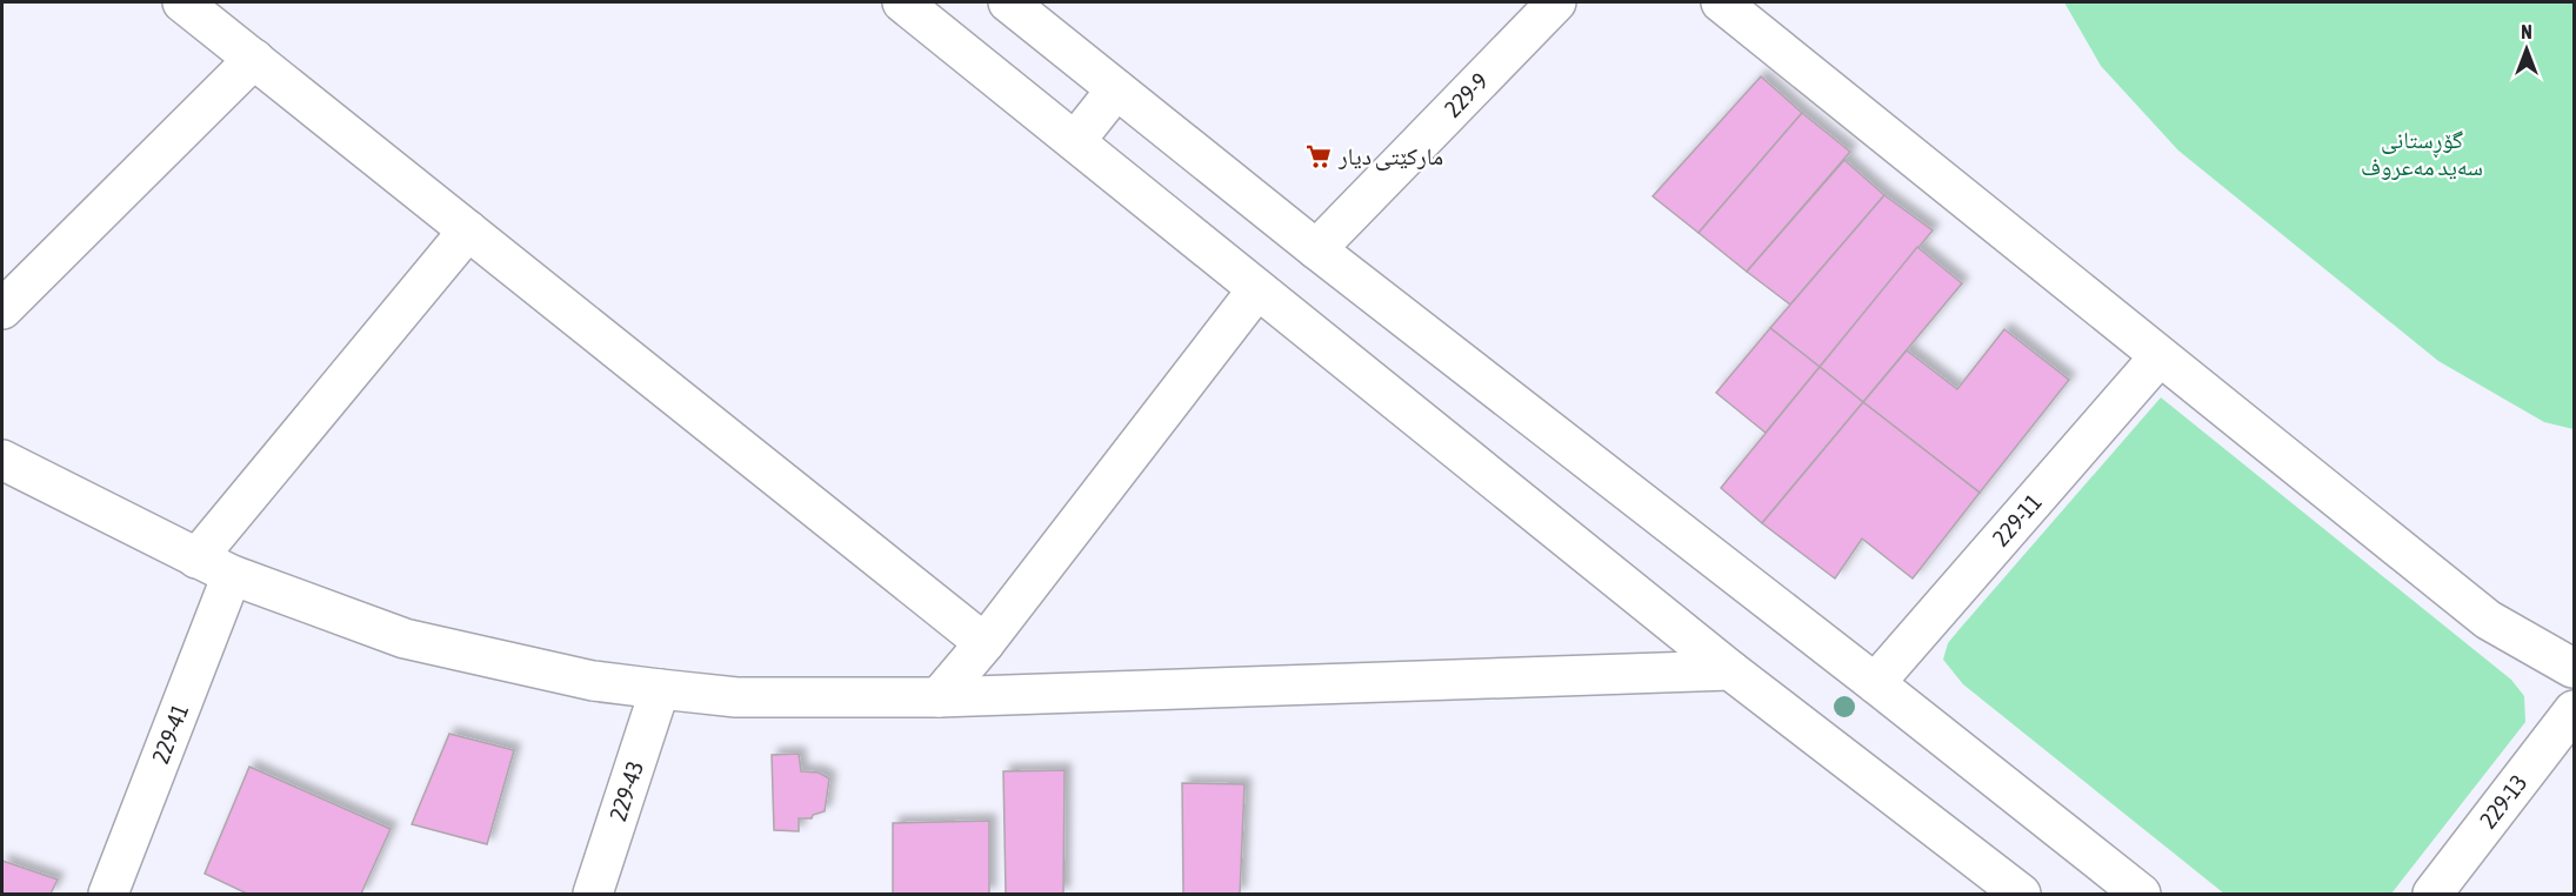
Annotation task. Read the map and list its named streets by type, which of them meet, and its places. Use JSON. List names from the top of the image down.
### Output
{
  "streets": {
    "street": [
      "229-9",
      "229-11",
      "229-41",
      "229-43",
      "229-13"
    ]
  },
  "parks": ["گۆڕستانی سەید مەعروف"],
  "places": {
    "supermarket": ["مارکێتی دیار"]
  },
  "north": "top"
}
